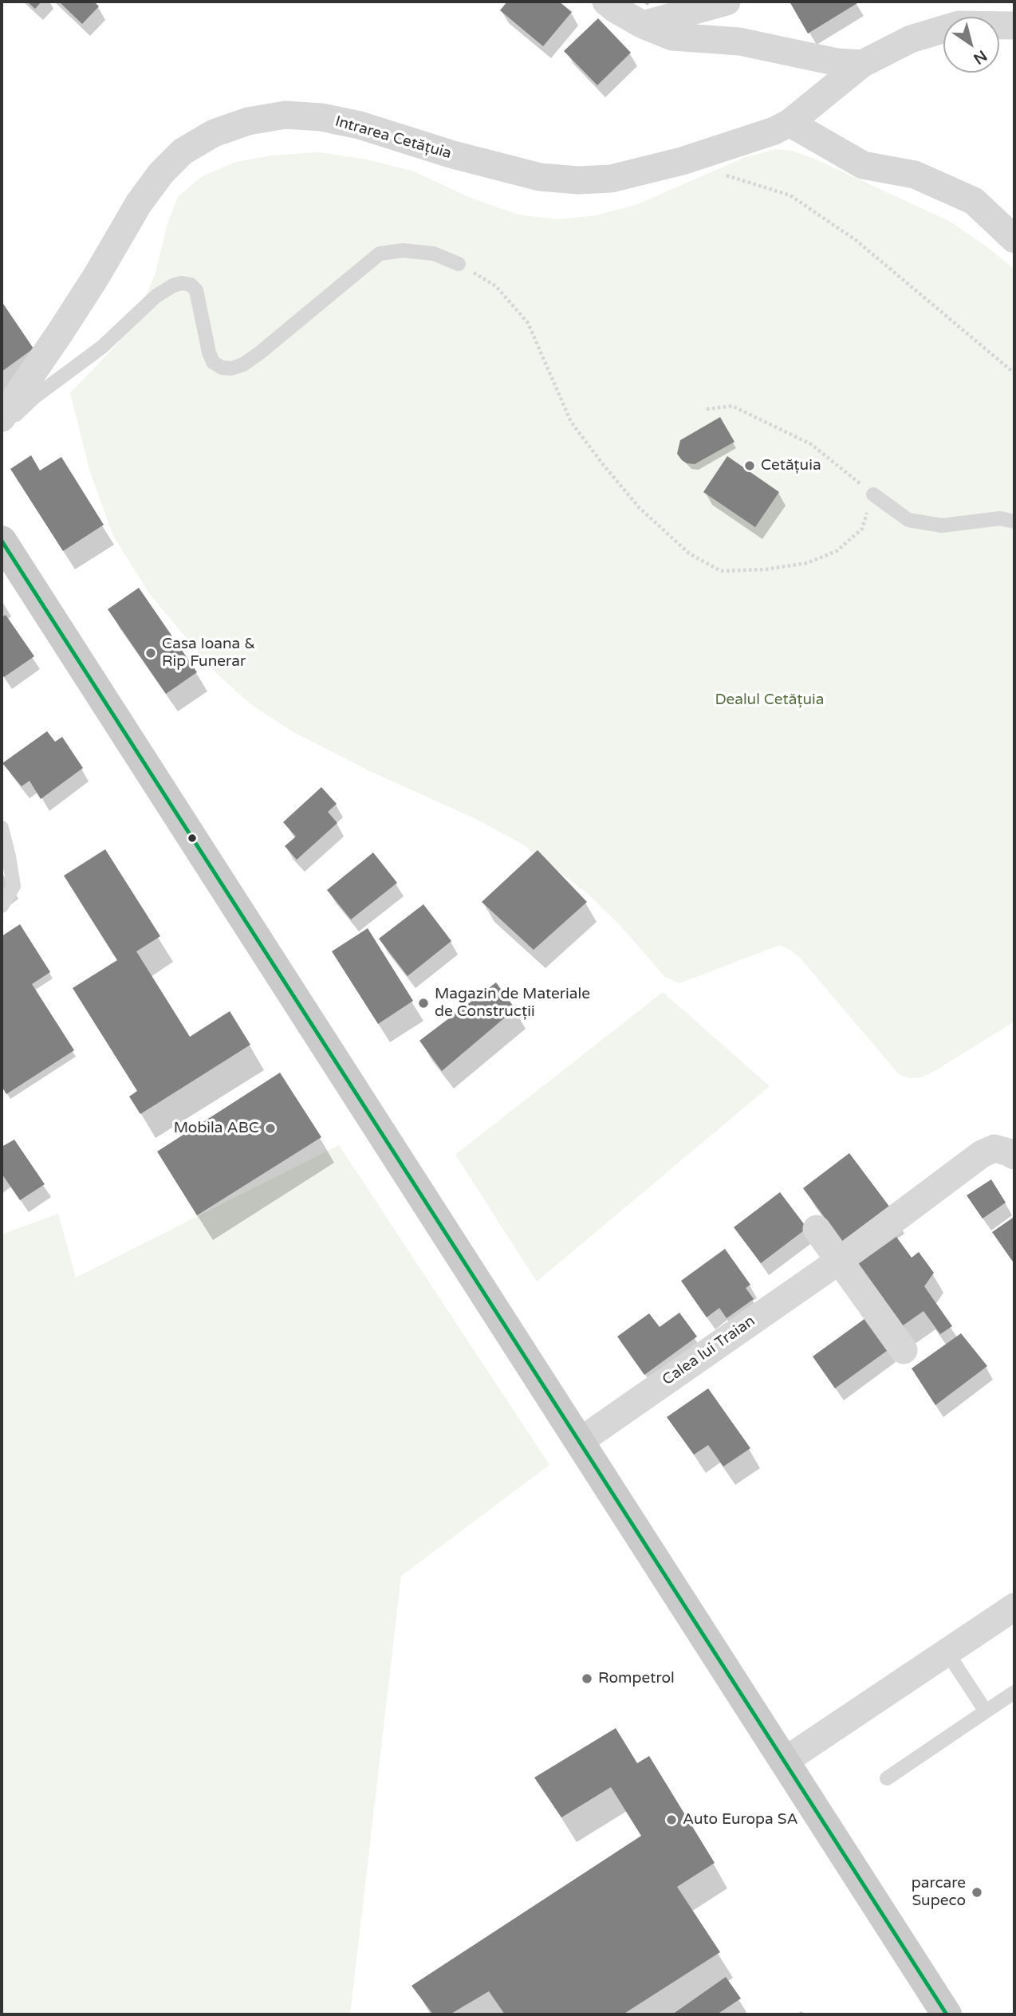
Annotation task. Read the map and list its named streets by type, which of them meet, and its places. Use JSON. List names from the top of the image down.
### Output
{
  "streets": {
    "street": ["Intrarea Cetățuia", "Calea lui Traian"]
  },
  "parks": ["Dealul Cetățuia"],
  "places": [
    "Cetățuia",
    "Casa Ioana & Rip Funerar",
    "Magazin de Materiale de Construcții",
    "Mobila ABC",
    "Rompetrol",
    "Auto Europa SA",
    "parcare Supeco"
  ],
  "north": "bottom right"
}
